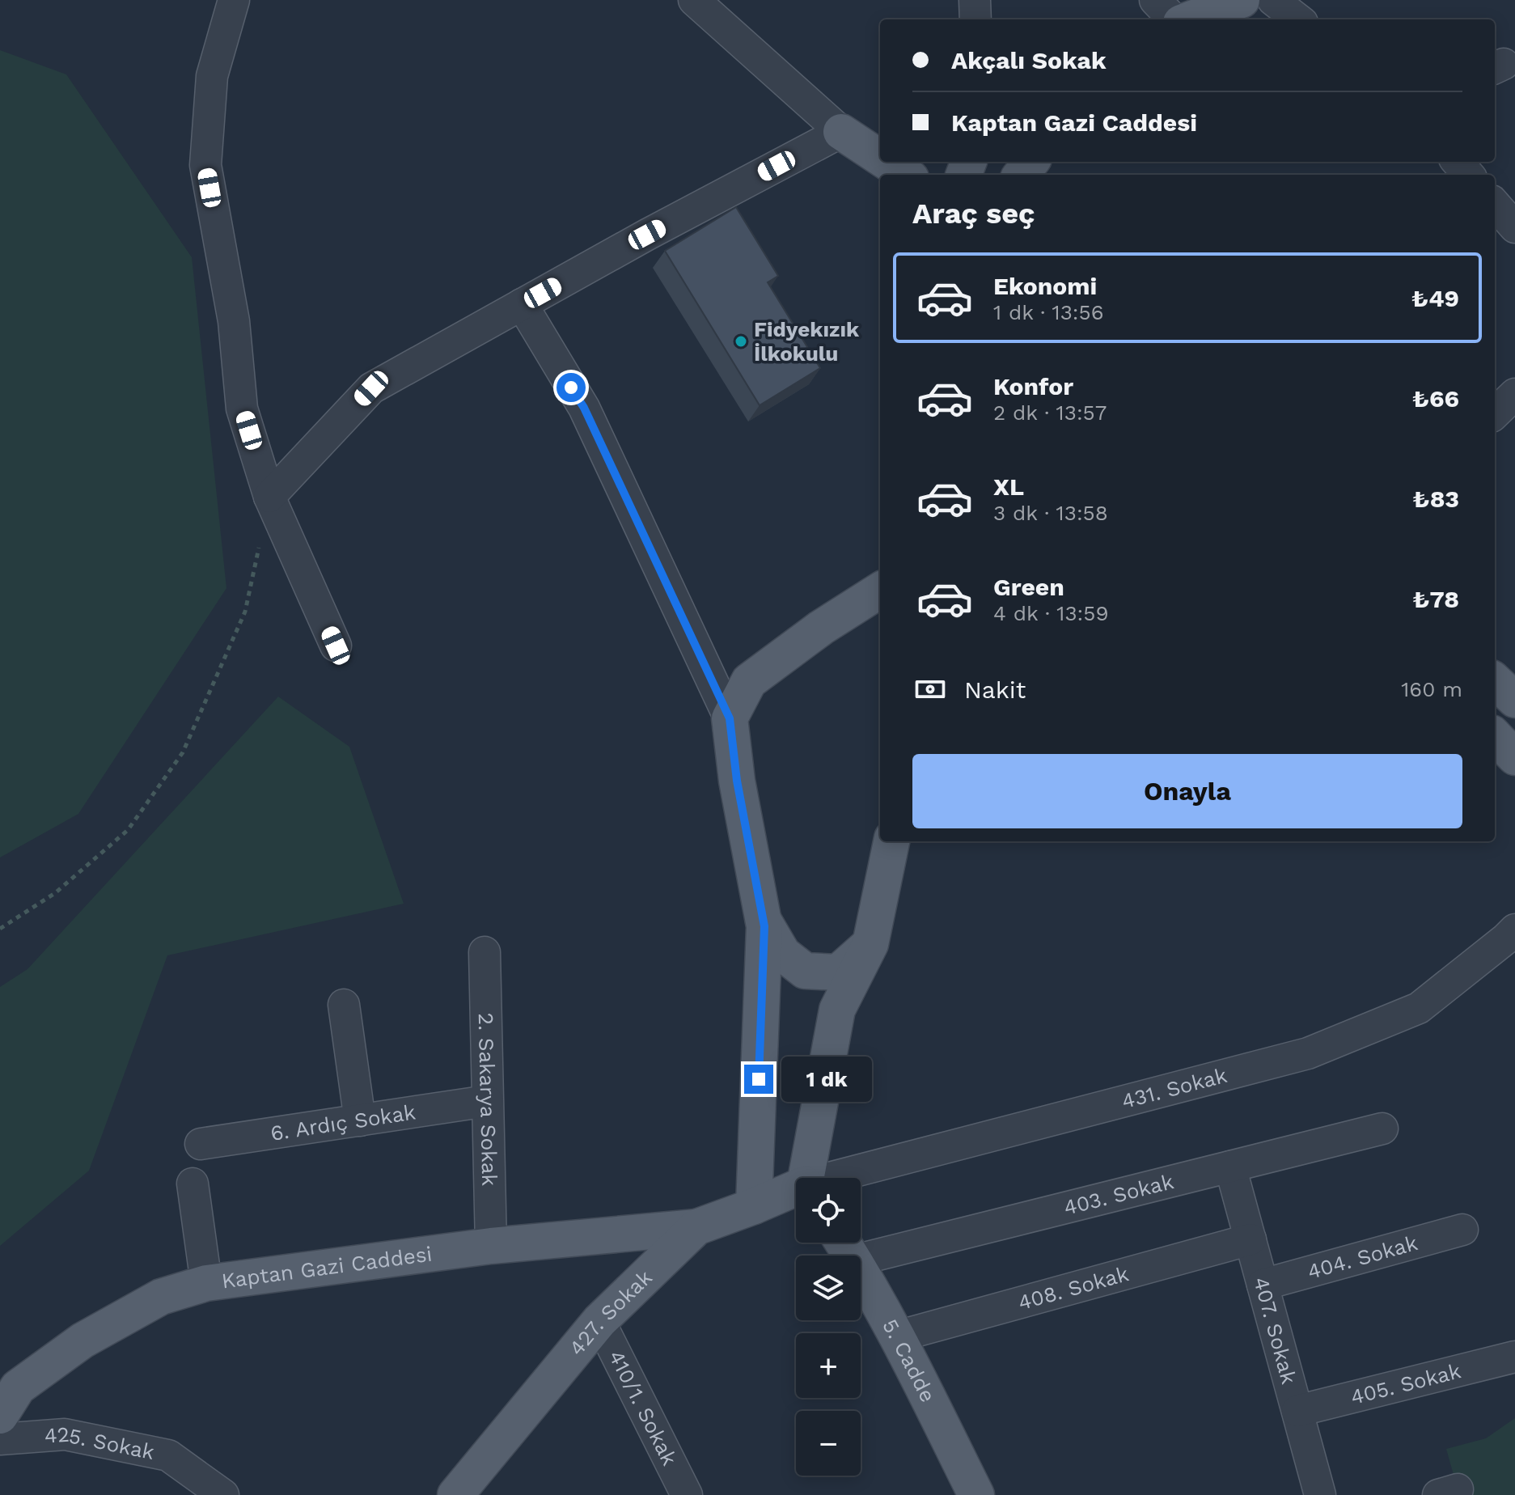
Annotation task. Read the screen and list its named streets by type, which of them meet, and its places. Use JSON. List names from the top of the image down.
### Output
{
  "streets": {
    "main road": ["Kaptan Gazi Caddesi", "427. Sokak", "5. Cadde"],
    "street": [
      "431. Sokak",
      "2. Sakarya Sokak",
      "6. Ardıç Sokak",
      "403. Sokak",
      "404. Sokak",
      "408. Sokak",
      "407. Sokak",
      "405. Sokak",
      "410/1. Sokak",
      "425. Sokak"
    ]
  },
  "crossings": [
    ["2. Sakarya Sokak", "6. Ardıç Sokak"],
    ["2. Sakarya Sokak", "Kaptan Gazi Caddesi"],
    ["403. Sokak", "407. Sokak"],
    ["404. Sokak", "407. Sokak"],
    ["Kaptan Gazi Caddesi", "427. Sokak"],
    ["408. Sokak", "407. Sokak"],
    ["408. Sokak", "5. Cadde"],
    ["427. Sokak", "410/1. Sokak"],
    ["407. Sokak", "405. Sokak"]
  ],
  "places": ["Fidyekızık İlkokulu"],
  "page": {
    "banner": ["Akçalı Sokak", "Kaptan Gazi Caddesi"],
    "heading": "Araç seç",
    "list": [
      {
        "name": "Ekonomi",
        "note": "1 dk · 13:56",
        "value": "₺49"
      },
      {
        "name": "Konfor",
        "note": "2 dk · 13:57",
        "value": "₺66"
      },
      {
        "name": "XL",
        "note": "3 dk · 13:58",
        "value": "₺83"
      },
      {
        "name": "Green",
        "note": "4 dk · 13:59",
        "value": "₺78"
      }
    ],
    "pay": ["Nakit", "160 m"],
    "buttons": "Onayla",
    "bubble": "1 dk",
    "map_buttons": ["+", "−"]
  }
}
